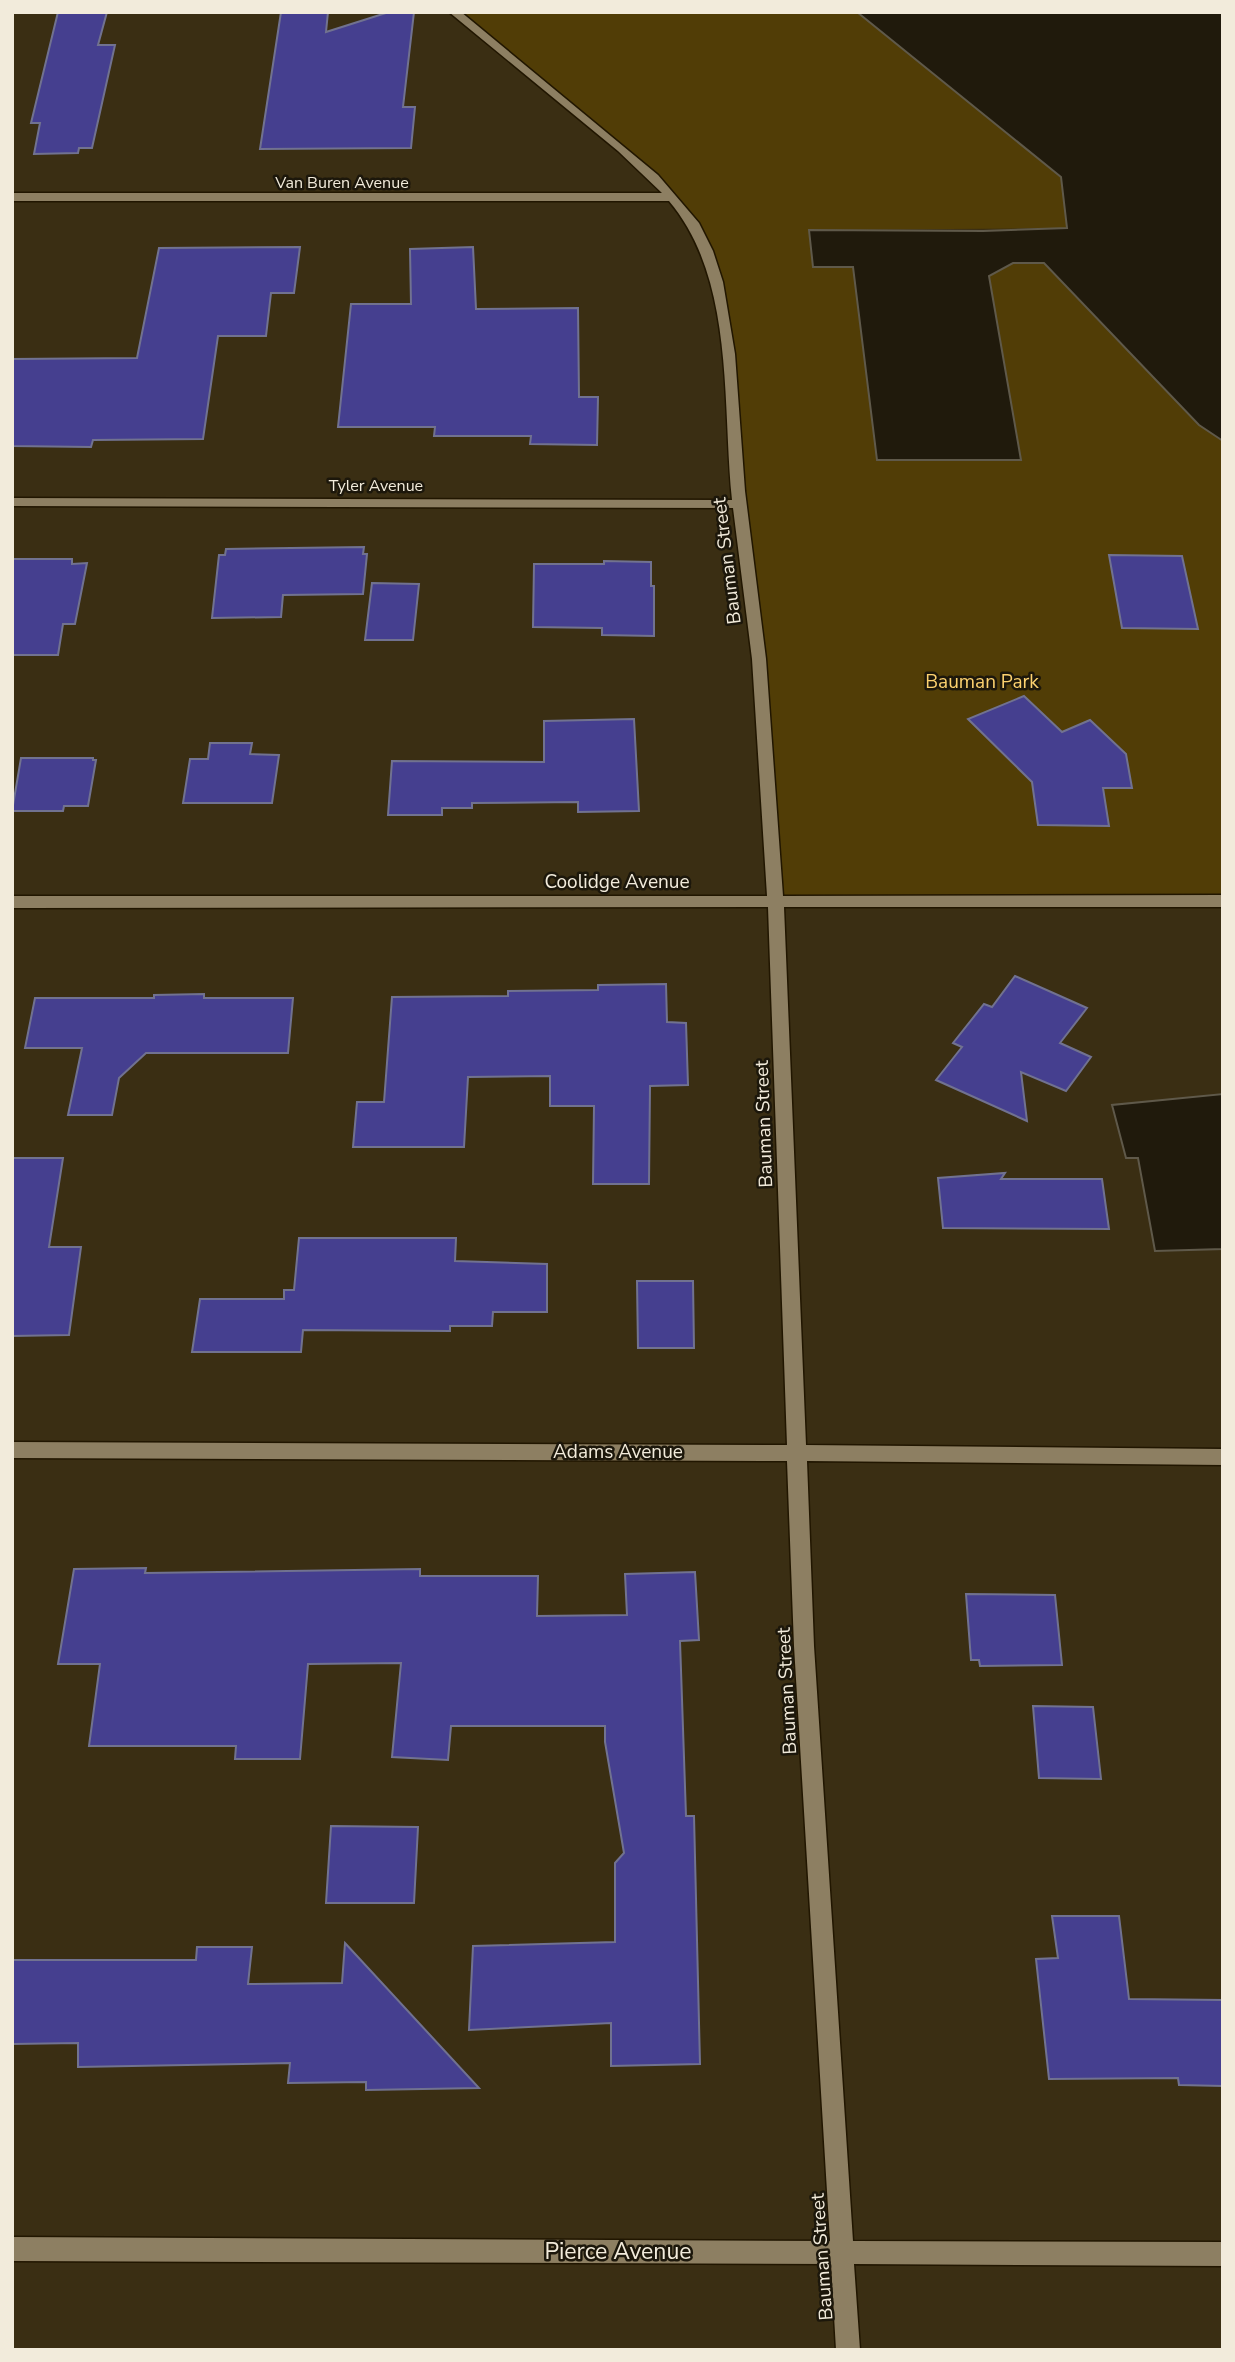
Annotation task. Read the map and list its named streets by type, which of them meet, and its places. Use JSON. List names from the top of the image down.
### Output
{
  "streets": {
    "street": [
      "Van Buren Avenue",
      "Tyler Avenue",
      "Bauman Street",
      "Coolidge Avenue",
      "Adams Avenue",
      "Pierce Avenue"
    ]
  },
  "crossings": [
    ["Van Buren Avenue", "Bauman Street"],
    ["Tyler Avenue", "Bauman Street"],
    ["Bauman Street", "Coolidge Avenue"],
    ["Bauman Street", "Adams Avenue"],
    ["Bauman Street", "Pierce Avenue"]
  ],
  "parks": ["Bauman Park"]
}
